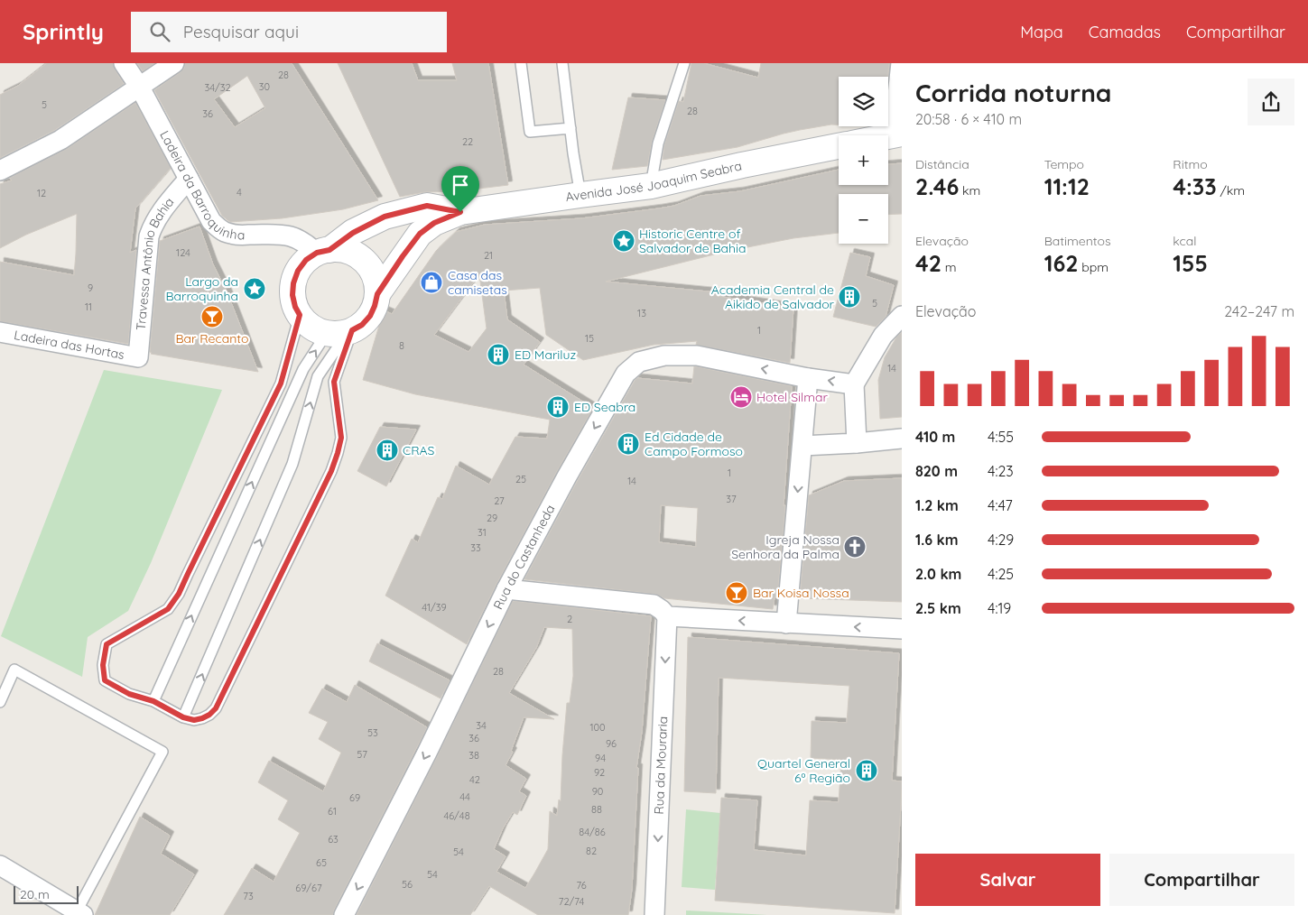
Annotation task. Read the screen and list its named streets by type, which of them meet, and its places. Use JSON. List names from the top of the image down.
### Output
{
  "streets": {
    "street": [
      "Ladeira da Barroquinha",
      "Avenida José Joaquim Seabra",
      "Travessa Antônio Bahia",
      "Ladeira das Hortas",
      "Rua do Castanheda",
      "Rua da Mouraria"
    ]
  },
  "crossings": [
    ["Ladeira da Barroquinha", "Avenida José Joaquim Seabra"],
    ["Ladeira da Barroquinha", "Travessa Antônio Bahia"],
    ["Travessa Antônio Bahia", "Ladeira das Hortas"]
  ],
  "one_way": ["Rua do Castanheda", "Rua da Mouraria"],
  "places": {
    "place": ["Historic Centre of Salvador de Bahia", "Largo da Barroquinha"],
    "shop": ["Casa das camisetas"],
    "building": [
      "Academia Central de Aikido de Salvador",
      "ED Mariluz",
      "ED Seabra",
      "Ed Cidade de Campo Formoso",
      "CRAS",
      "Quartel General 6º Região"
    ],
    "bar": ["Bar Recanto", "Bar Koisa Nossa"],
    "hotel": ["Hotel Silmar"],
    "church": ["Igreja Nossa Senhora da Palma"]
  },
  "house_numbers": [
    "28",
    "30",
    "34/32",
    "5",
    "28",
    "36",
    "22",
    "4",
    "12",
    "124",
    "21",
    "9",
    "5",
    "11",
    "13",
    "1",
    "15",
    "8",
    "14",
    "1",
    "25",
    "14",
    "37",
    "27",
    "29",
    "31",
    "33",
    "41/39",
    "2",
    "28",
    "34",
    "100",
    "53",
    "36",
    "96",
    "57",
    "38",
    "94",
    "92",
    "42",
    "90",
    "44",
    "69",
    "88",
    "61",
    "46/48",
    "84/86",
    "63",
    "82",
    "54",
    "65",
    "54",
    "56",
    "76",
    "69/67",
    "73",
    "72/74"
  ],
  "scale_bar": "20 m",
  "page": {
    "header": "Sprintly",
    "search": "Pesquisar aqui",
    "nav": ["Mapa", "Camadas", "Compartilhar"],
    "heading": ["Corrida noturna", "20:58 · 6 × 410 m"],
    "map_buttons": ["+", "−"],
    "stats": [
      ["Distância", "2.46 km"],
      ["Tempo", "11:12"],
      ["Ritmo", "4:33 /km"],
      ["Elevação", "42 m"],
      ["Batimentos", "162 bpm"],
      ["kcal", "155"]
    ],
    "chart": ["Elevação", "242–247 m"],
    "list": [
      {
        "name": "410 m",
        "note": "4:55"
      },
      {
        "name": "820 m",
        "note": "4:23"
      },
      {
        "name": "1.2 km",
        "note": "4:47"
      },
      {
        "name": "1.6 km",
        "note": "4:29"
      },
      {
        "name": "2.0 km",
        "note": "4:25"
      },
      {
        "name": "2.5 km",
        "note": "4:19"
      }
    ],
    "buttons": ["Salvar", "Compartilhar"],
    "scale": "20 m"
  }
}
